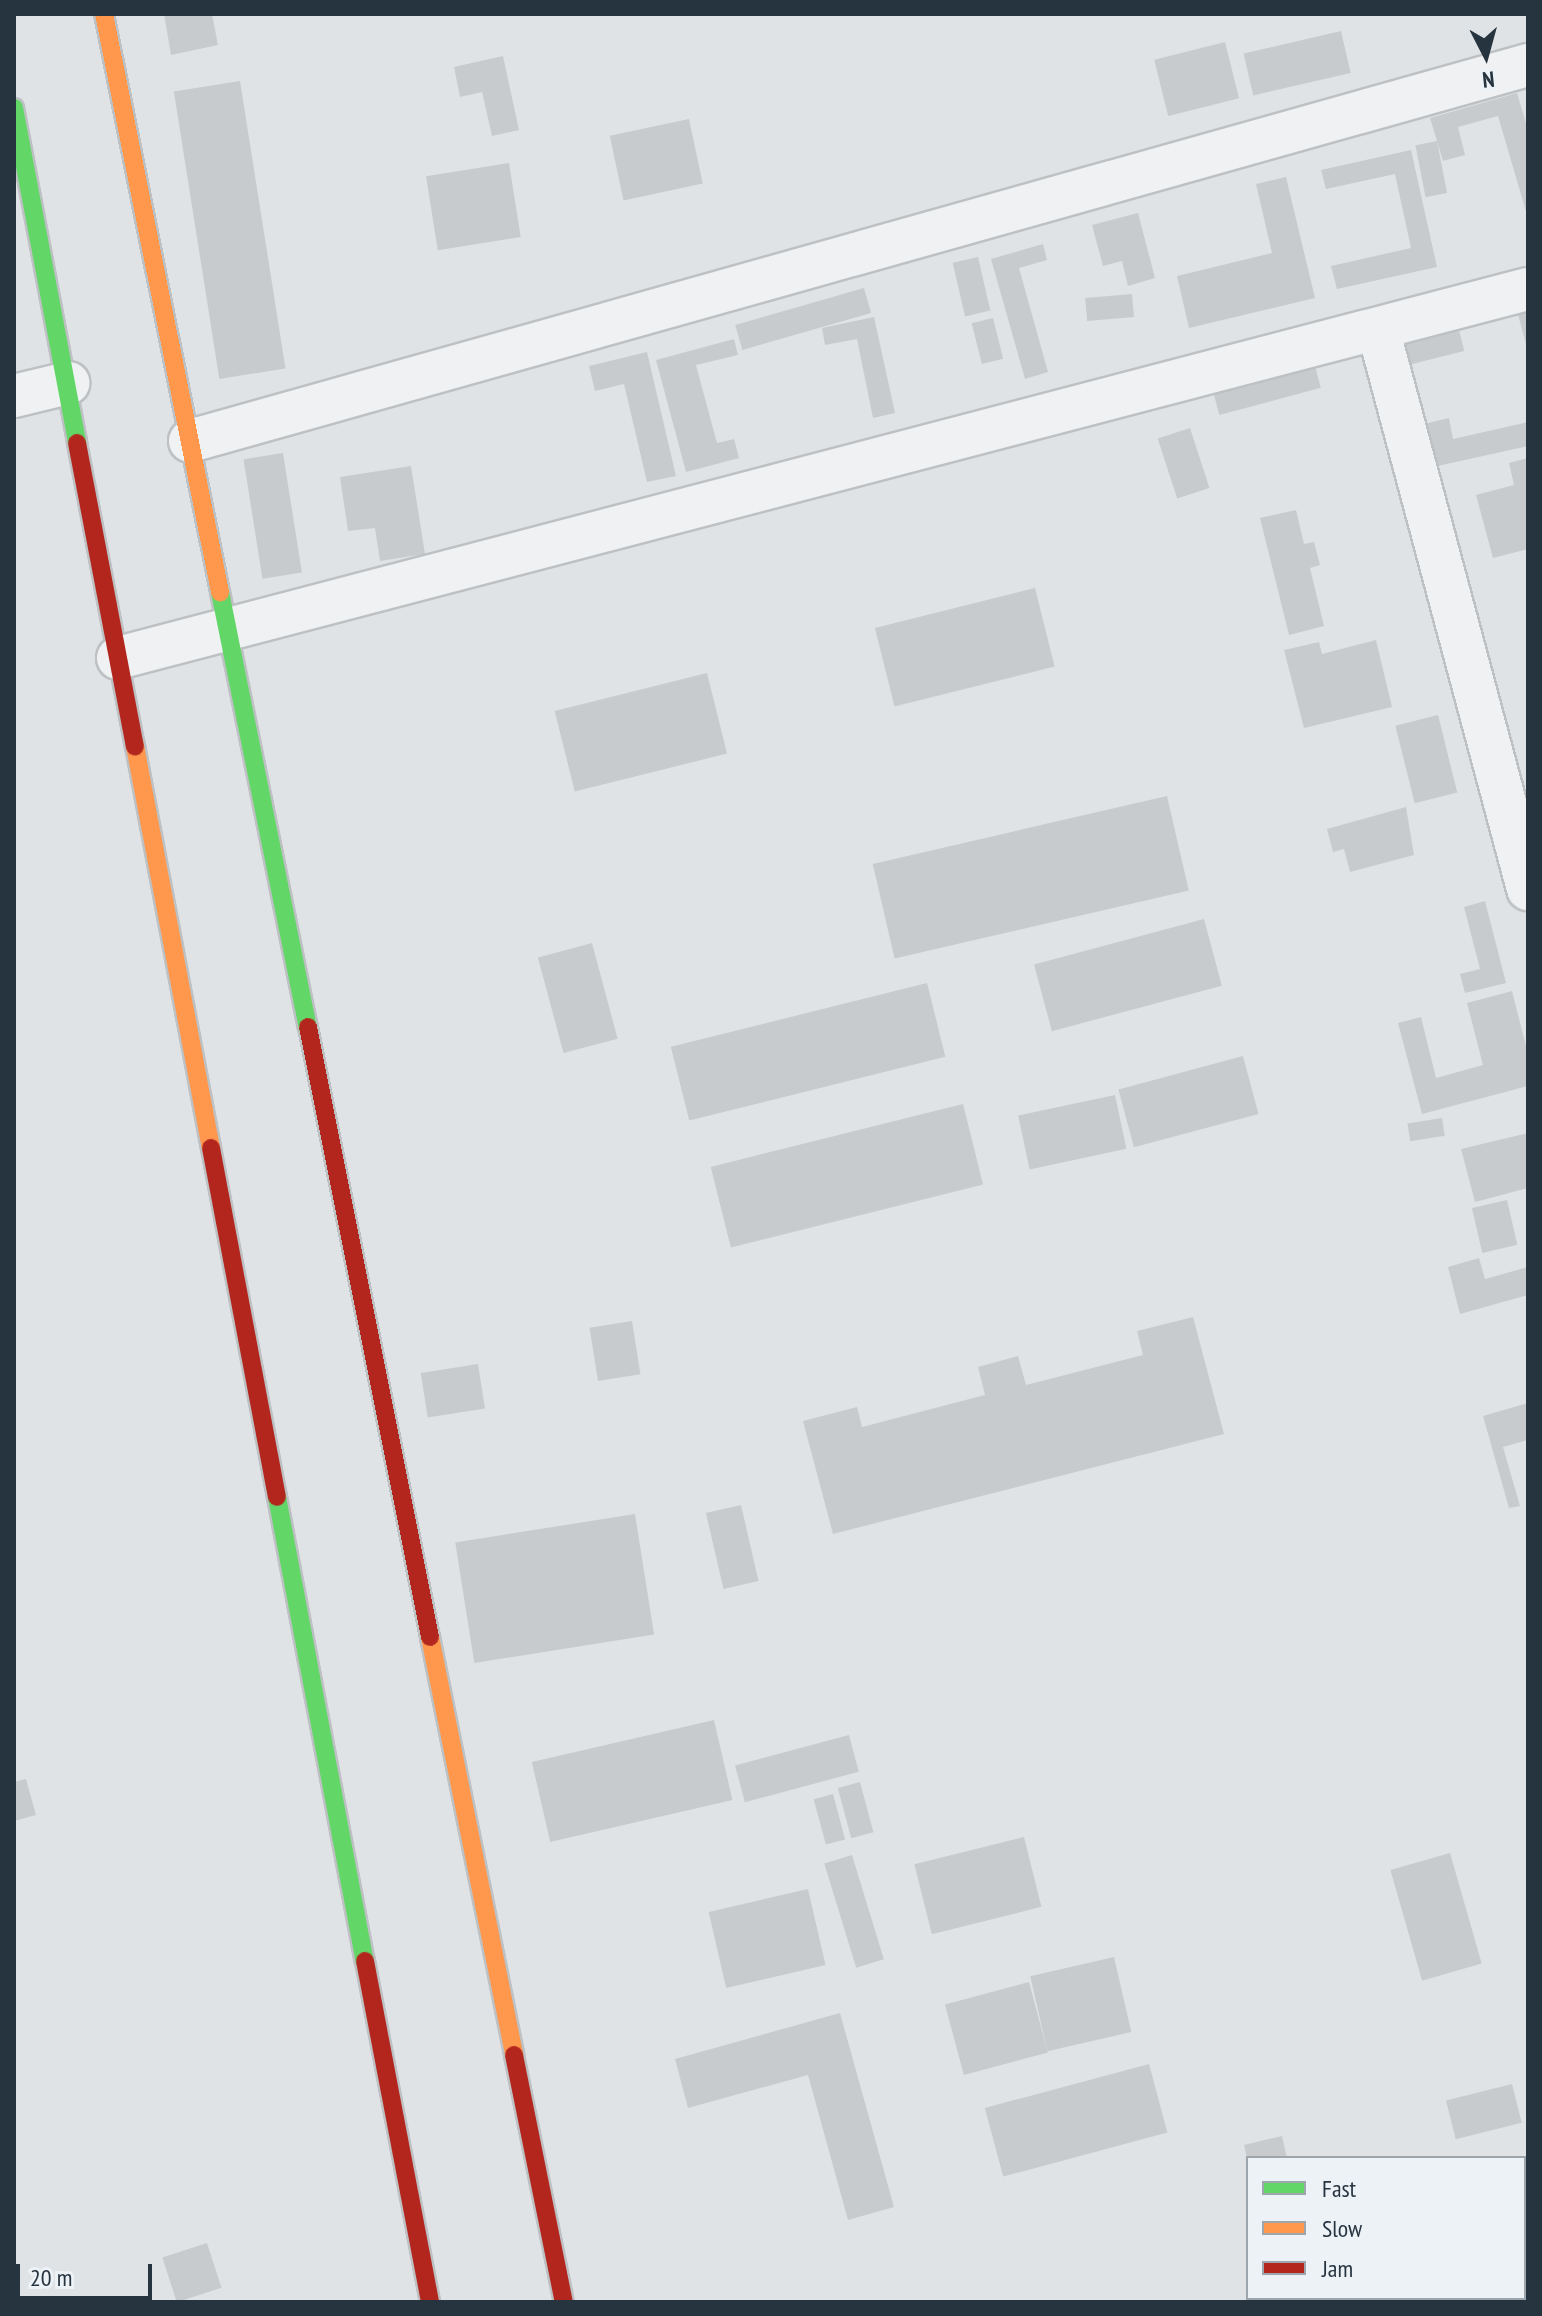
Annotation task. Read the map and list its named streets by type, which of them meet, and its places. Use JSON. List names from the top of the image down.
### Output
{
  "legend": ["Fast", "Slow", "Jam"],
  "scale_bar": "20 m",
  "north": "bottom"
}
